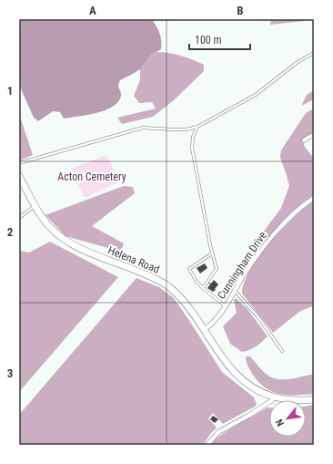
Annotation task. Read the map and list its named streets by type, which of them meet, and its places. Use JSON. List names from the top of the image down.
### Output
{
  "streets": {
    "main road": ["Helena Road"],
    "street": ["Cunningham Drive"]
  },
  "crossings": [
    ["Helena Road", "Cunningham Drive"]
  ],
  "parks": ["Acton Cemetery"],
  "scale_bar": "100 m",
  "north": "bottom left",
  "grid": {
    "columns": ["A", "B"],
    "rows": ["1", "2", "3"]
  }
}
